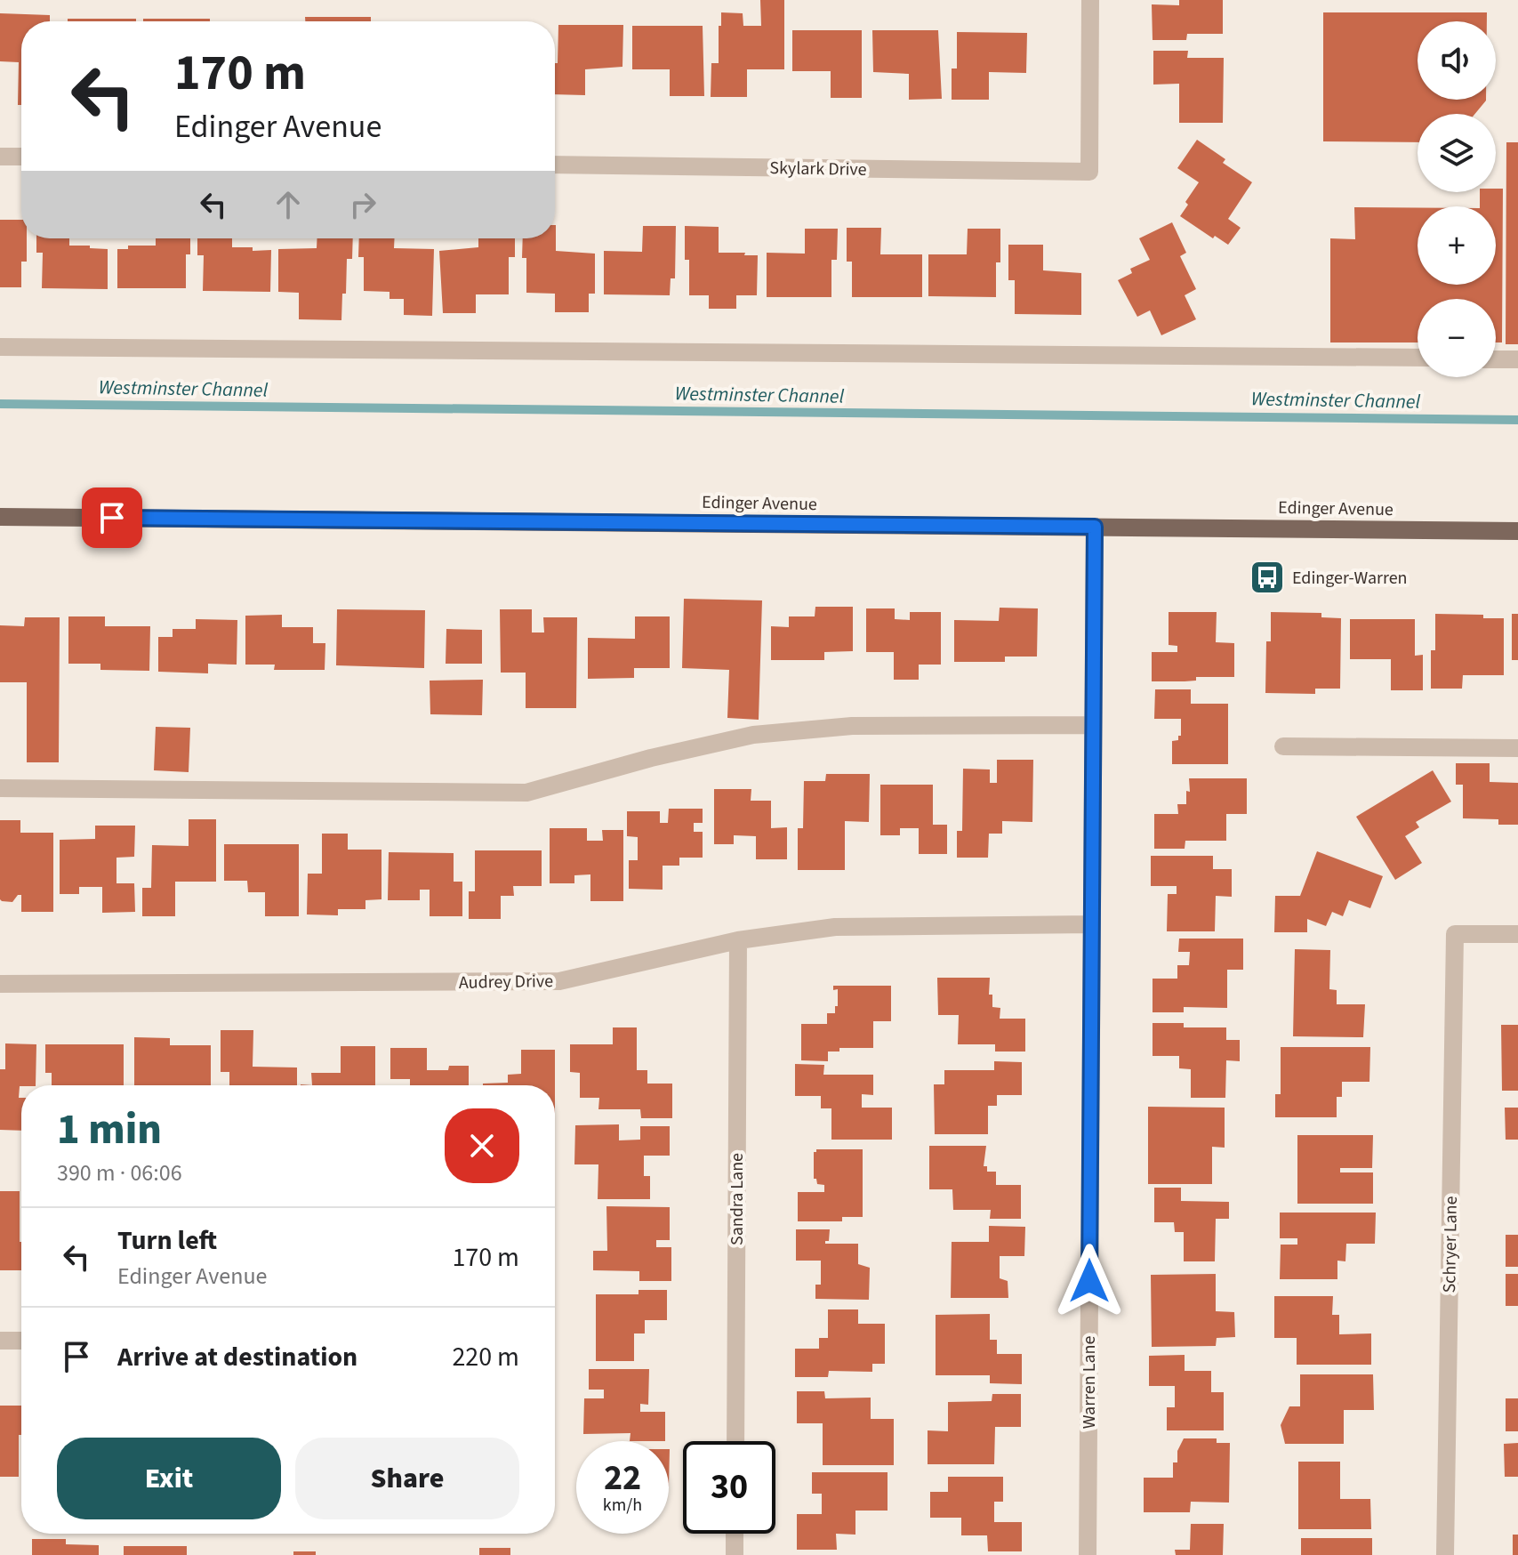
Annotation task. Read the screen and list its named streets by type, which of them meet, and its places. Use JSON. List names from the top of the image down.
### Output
{
  "streets": {
    "main road": ["Edinger Avenue"],
    "street": [
      "Skylark Drive",
      "Audrey Drive",
      "Sandra Lane",
      "Schryer Lane",
      "Warren Lane"
    ]
  },
  "crossings": [
    ["Edinger Avenue", "Warren Lane"],
    ["Audrey Drive", "Sandra Lane"],
    ["Audrey Drive", "Warren Lane"]
  ],
  "water": ["Westminster Channel"],
  "places": {
    "bus stop": ["Edinger-Warren"]
  },
  "page": {
    "map_buttons": ["+", "−"],
    "turn": ["170 m", "Edinger Avenue"],
    "heading": ["1 min", "390 m · 06:06"],
    "list": [
      {
        "name": "Turn left",
        "note": "Edinger Avenue",
        "value": "170 m"
      },
      {
        "name": "Arrive at destination",
        "value": "220 m"
      }
    ],
    "buttons": ["Exit", "Share"],
    "speed": "22 km/h",
    "limit": "30"
  }
}
